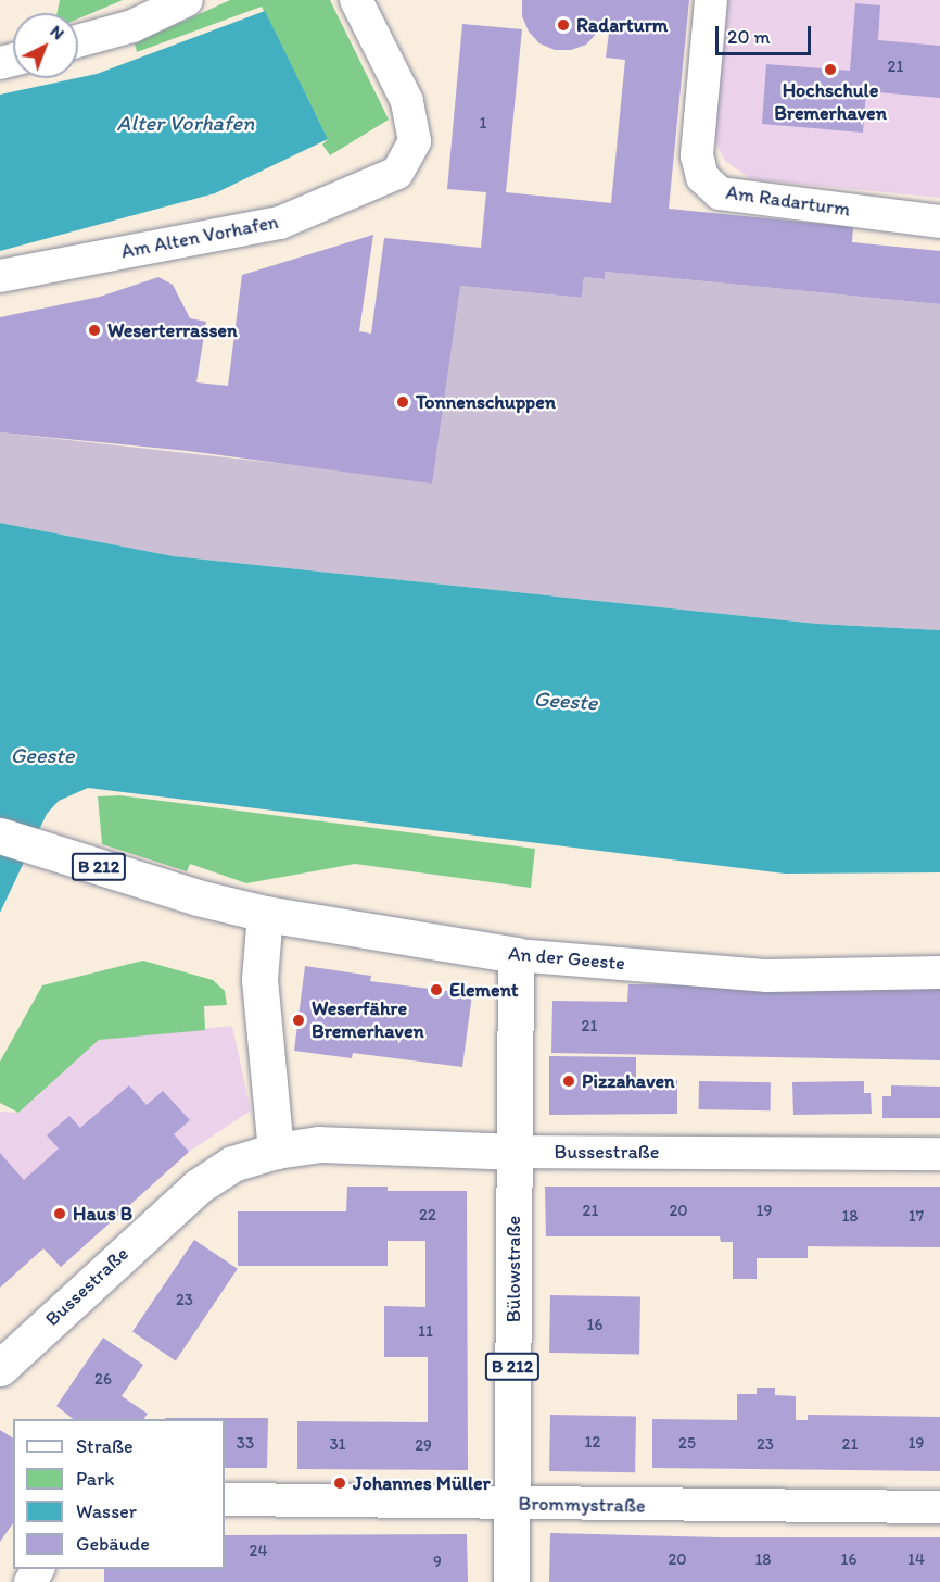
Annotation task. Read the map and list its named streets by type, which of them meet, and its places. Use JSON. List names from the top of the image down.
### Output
{
  "streets": {
    "main road": [
      "B 212",
      "An der Geeste",
      "Bussestraße",
      "Bülowstraße"
    ],
    "street": ["Am Radarturm", "Am Alten Vorhafen", "Brommystraße"]
  },
  "crossings": [
    ["An der Geeste", "Bülowstraße"],
    ["Bussestraße", "Bülowstraße"],
    ["Bülowstraße", "Brommystraße"]
  ],
  "water": ["Alter Vorhafen", "Geeste"],
  "places": [
    "Radarturm",
    "Hochschule Bremerhaven",
    "Weserterrassen",
    "Tonnenschuppen",
    "Element",
    "Weserfähre Bremerhaven",
    "Pizzahaven",
    "Haus B",
    "Johannes Müller"
  ],
  "house_numbers": [
    "21",
    "1",
    "21",
    "21",
    "20",
    "19",
    "22",
    "18",
    "17",
    "23",
    "16",
    "11",
    "26",
    "12",
    "33",
    "25",
    "19",
    "31",
    "23",
    "21",
    "29",
    "24",
    "20",
    "18",
    "16",
    "14",
    "9"
  ],
  "legend": [
    "Straße",
    "Park",
    "Wasser",
    "Gebäude"
  ],
  "scale_bar": "20 m",
  "north": "top right"
}
